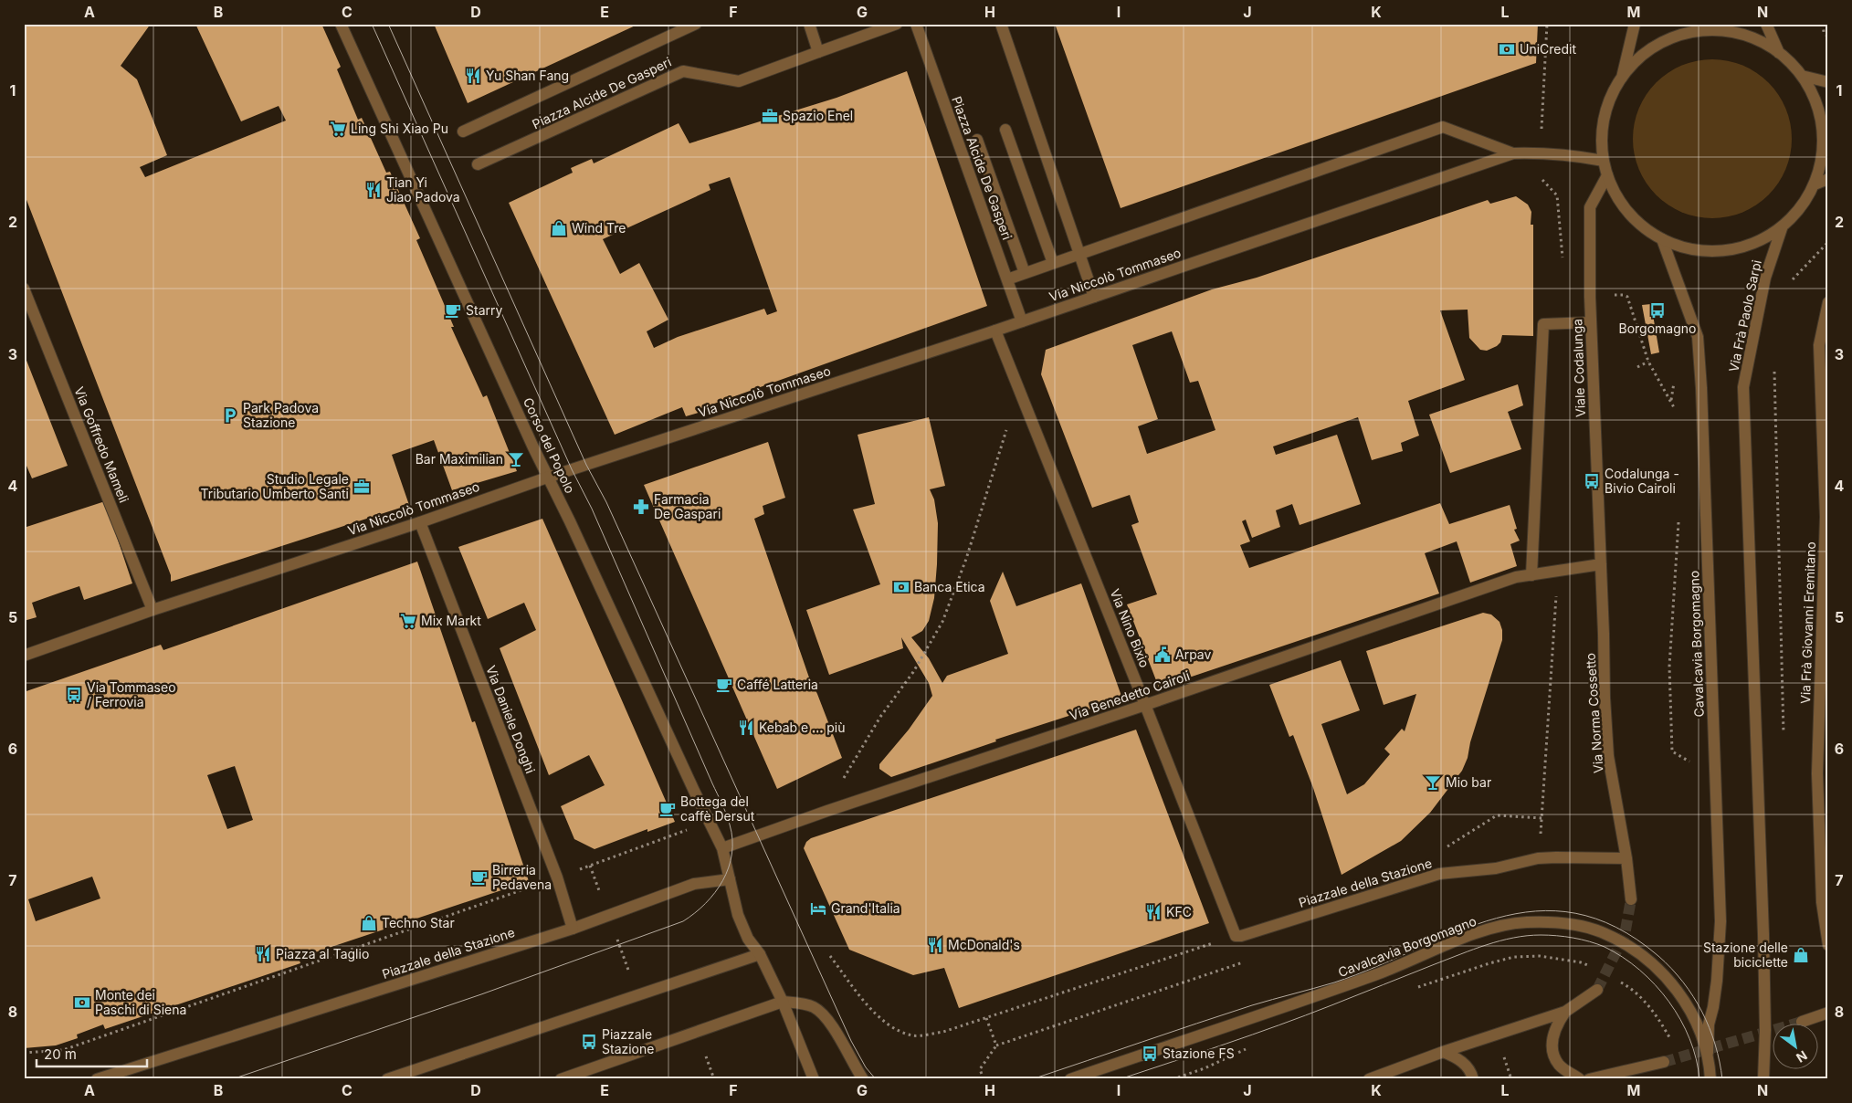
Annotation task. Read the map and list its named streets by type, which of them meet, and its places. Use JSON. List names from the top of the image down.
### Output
{
  "streets": {
    "street": [
      "Piazza Alcide De Gasperi",
      "Via Niccolò Tommaseo",
      "Via Frà Paolo Sarpi",
      "Viale Codalunga",
      "Via Goffredo Mameli",
      "Corso del Popolo",
      "Via Frà Giovanni Eremitano",
      "Via Nino Bixio",
      "Cavalcavia Borgomagno",
      "Via Benedetto Cairoli",
      "Via Norma Cossetto",
      "Via Daniele Donghi",
      "Piazzale della Stazione"
    ]
  },
  "crossings": [
    ["Piazza Alcide De Gasperi", "Via Niccolò Tommaseo"],
    ["Via Niccolò Tommaseo", "Via Goffredo Mameli"],
    ["Via Niccolò Tommaseo", "Corso del Popolo"],
    ["Via Niccolò Tommaseo", "Via Nino Bixio"],
    ["Via Niccolò Tommaseo", "Via Daniele Donghi"],
    ["Viale Codalunga", "Via Benedetto Cairoli"],
    ["Viale Codalunga", "Via Norma Cossetto"],
    ["Corso del Popolo", "Via Benedetto Cairoli"],
    ["Corso del Popolo", "Piazzale della Stazione"],
    ["Via Nino Bixio", "Via Benedetto Cairoli"],
    ["Via Nino Bixio", "Piazzale della Stazione"],
    ["Via Benedetto Cairoli", "Via Norma Cossetto"],
    ["Via Norma Cossetto", "Piazzale della Stazione"],
    ["Via Daniele Donghi", "Piazzale della Stazione"]
  ],
  "places": {
    "bank": ["UniCredit", "Banca Etica", "Monte dei Paschi di Siena"],
    "restaurant": [
      "Yu Shan Fang",
      "Tian Yi Jiao Padova",
      "Kebab e ... più",
      "KFC",
      "McDonald's",
      "Piazza al Taglio"
    ],
    "office": ["Spazio Enel", "Studio Legale Tributario Umberto Santi"],
    "supermarket": ["Ling Shi Xiao Pu", "Mix Markt"],
    "shop": ["Wind Tre", "Techno Star", "Stazione delle biciclette"],
    "cafe": [
      "Starry",
      "Caffé Latteria",
      "Bottega del caffè Dersut",
      "Birreria Pedavena"
    ],
    "bus stop": [
      "Borgomagno",
      "Codalunga - Bivio Cairoli",
      "Via Tommaseo / Ferrovia",
      "Piazzale Stazione",
      "Stazione FS"
    ],
    "parking": ["Park Padova Stazione"],
    "bar": ["Bar Maximilian", "Mio bar"],
    "pharmacy": ["Farmacia De Gaspari"],
    "public building": ["Arpav"],
    "hotel": ["Grand'Italia"]
  },
  "scale_bar": "20 m",
  "north": "bottom right",
  "grid": {
    "columns": [
      "A",
      "B",
      "C",
      "D",
      "E",
      "F",
      "G",
      "H",
      "I",
      "J",
      "K",
      "L",
      "M",
      "N"
    ],
    "rows": [
      "1",
      "2",
      "3",
      "4",
      "5",
      "6",
      "7",
      "8"
    ]
  }
}
